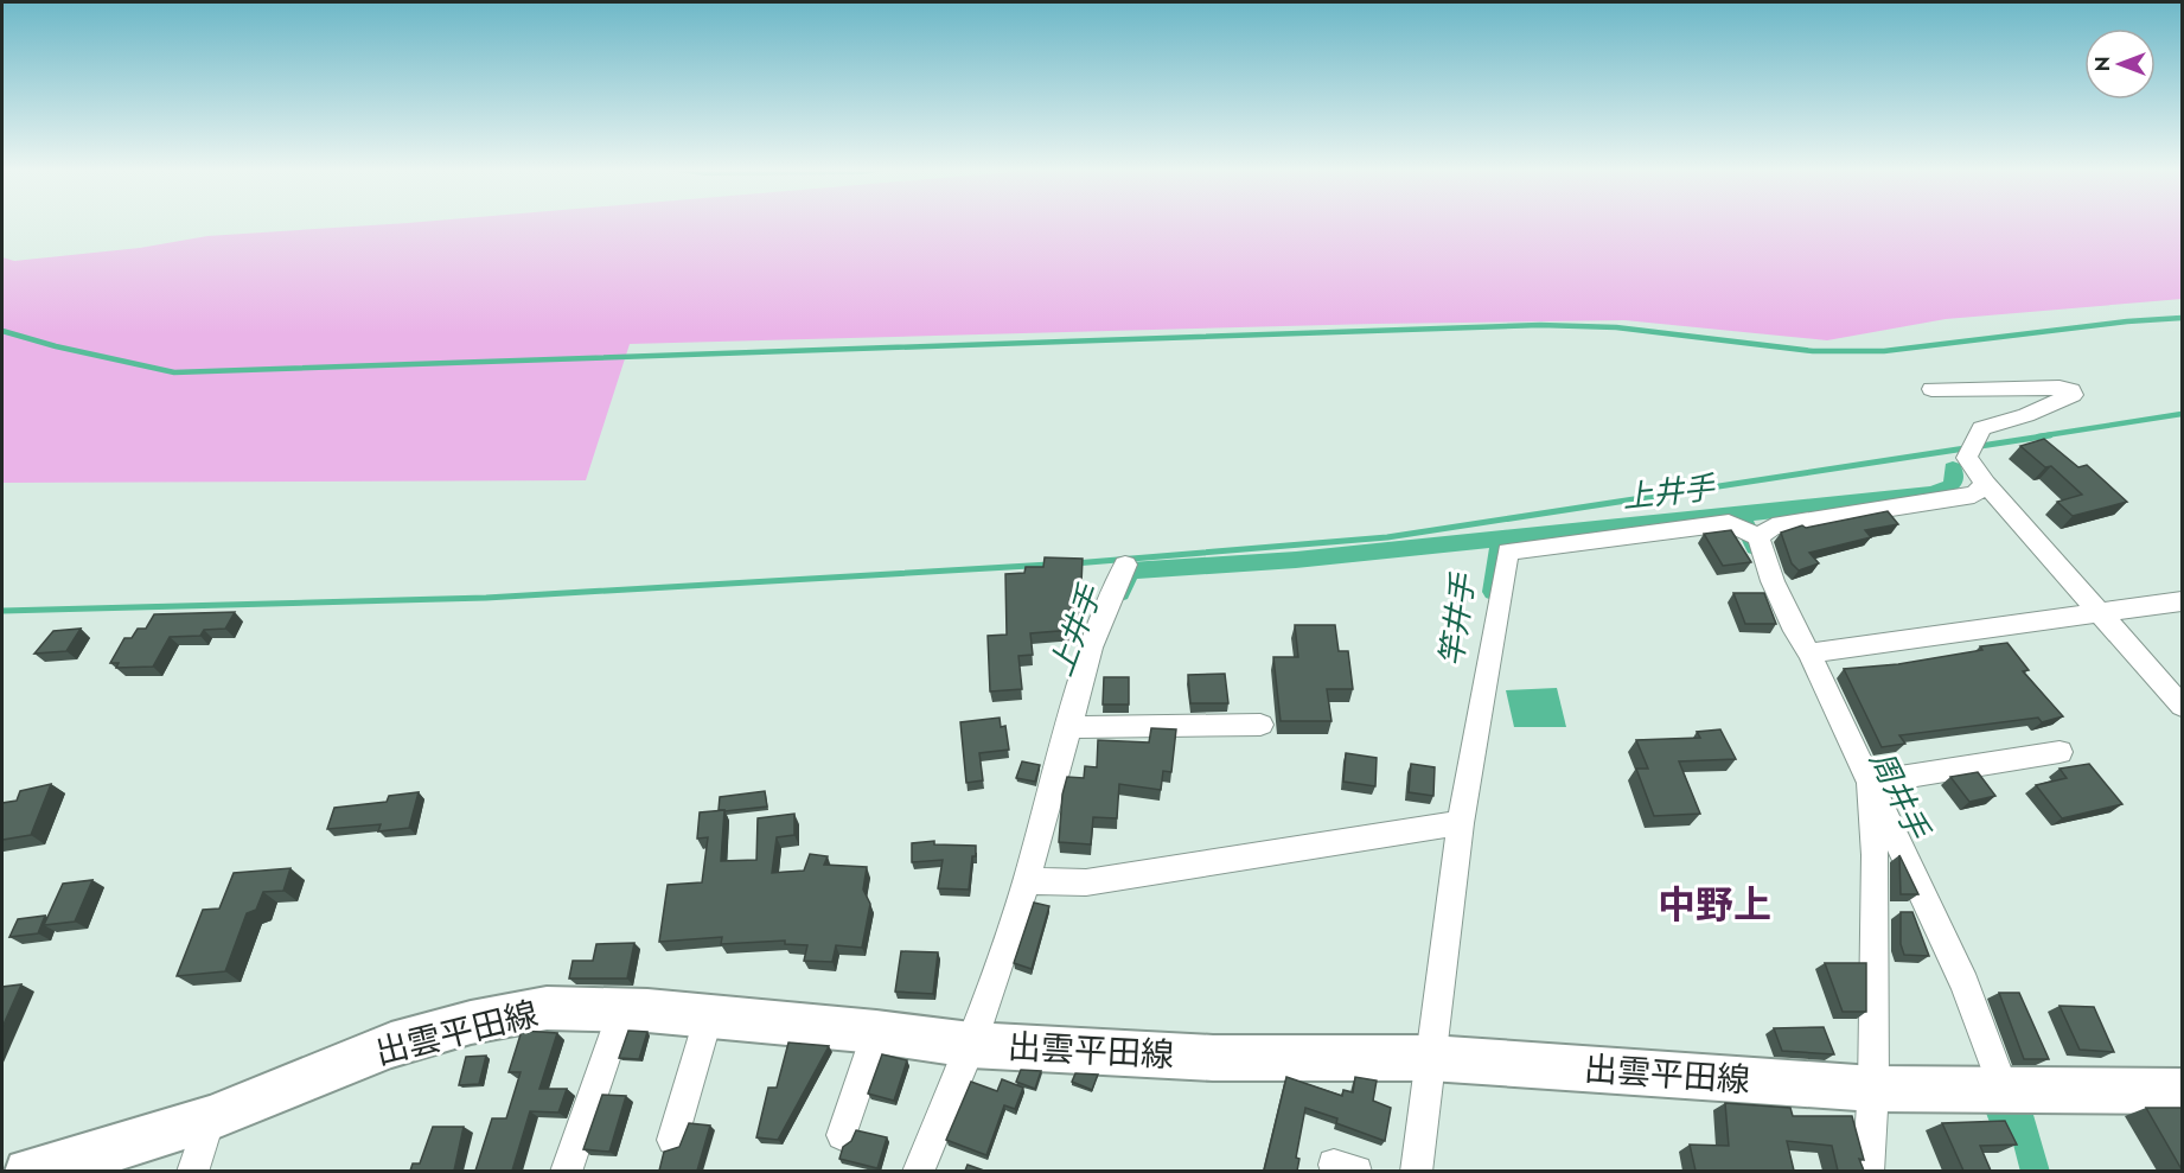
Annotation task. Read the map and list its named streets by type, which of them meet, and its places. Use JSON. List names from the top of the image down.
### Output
{
  "streets": {
    "main road": ["出雲平田線"]
  },
  "districts": ["中野上"],
  "water": ["上井手", "竿井手", "周井手"],
  "north": "left"
}
